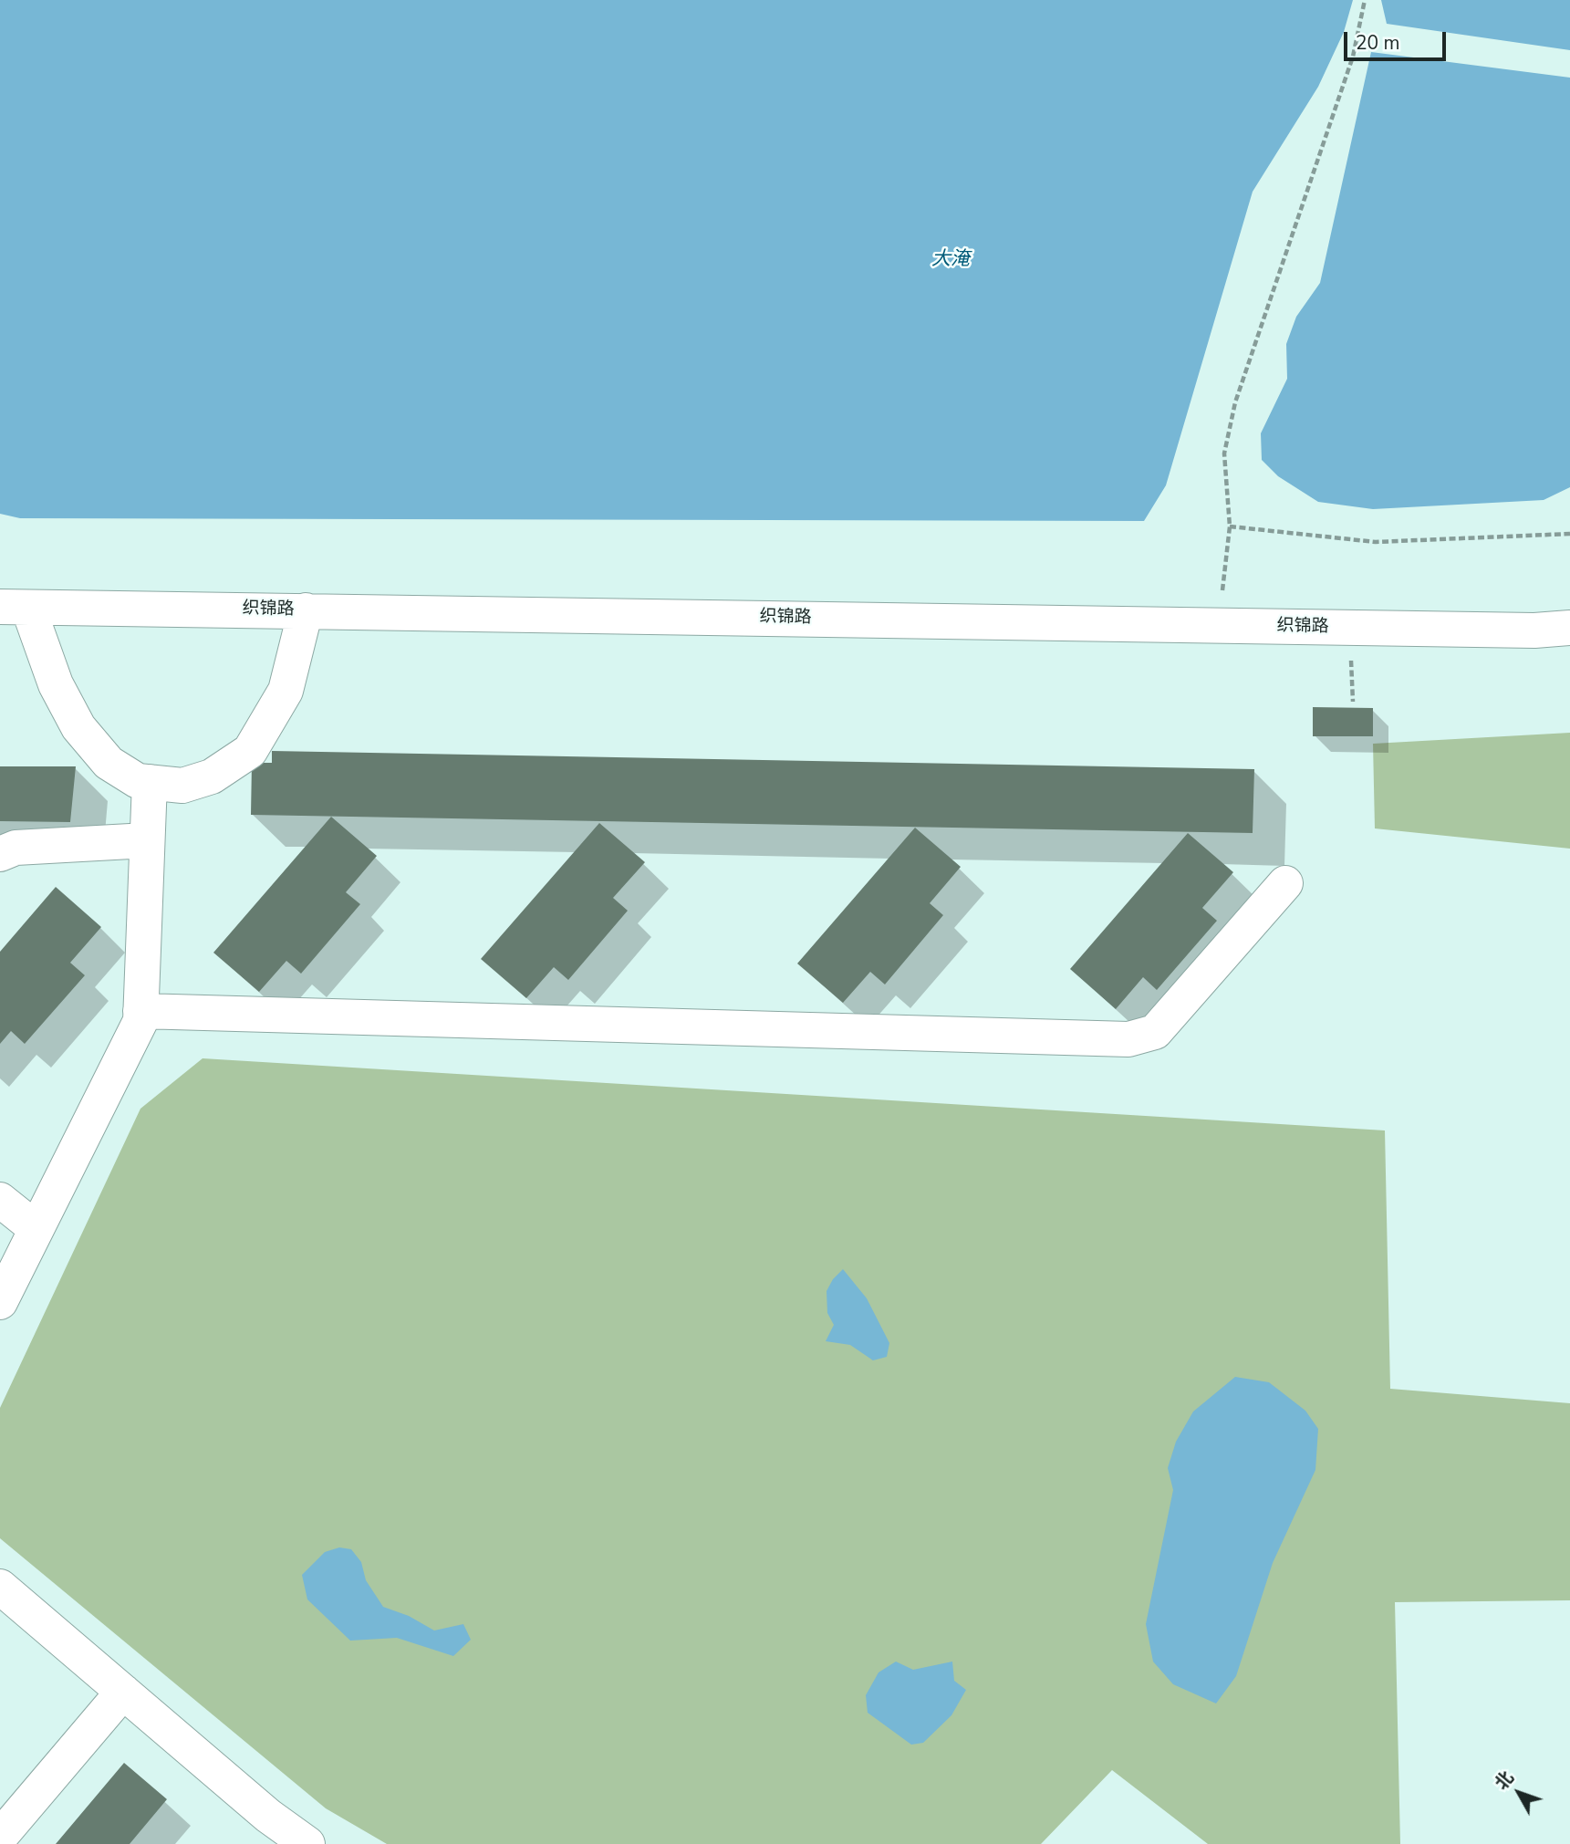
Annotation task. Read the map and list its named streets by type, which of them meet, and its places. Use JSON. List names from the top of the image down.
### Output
{
  "streets": {
    "street": ["织锦路"]
  },
  "water": ["大淹"],
  "scale_bar": "20 m",
  "north": "top left"
}
